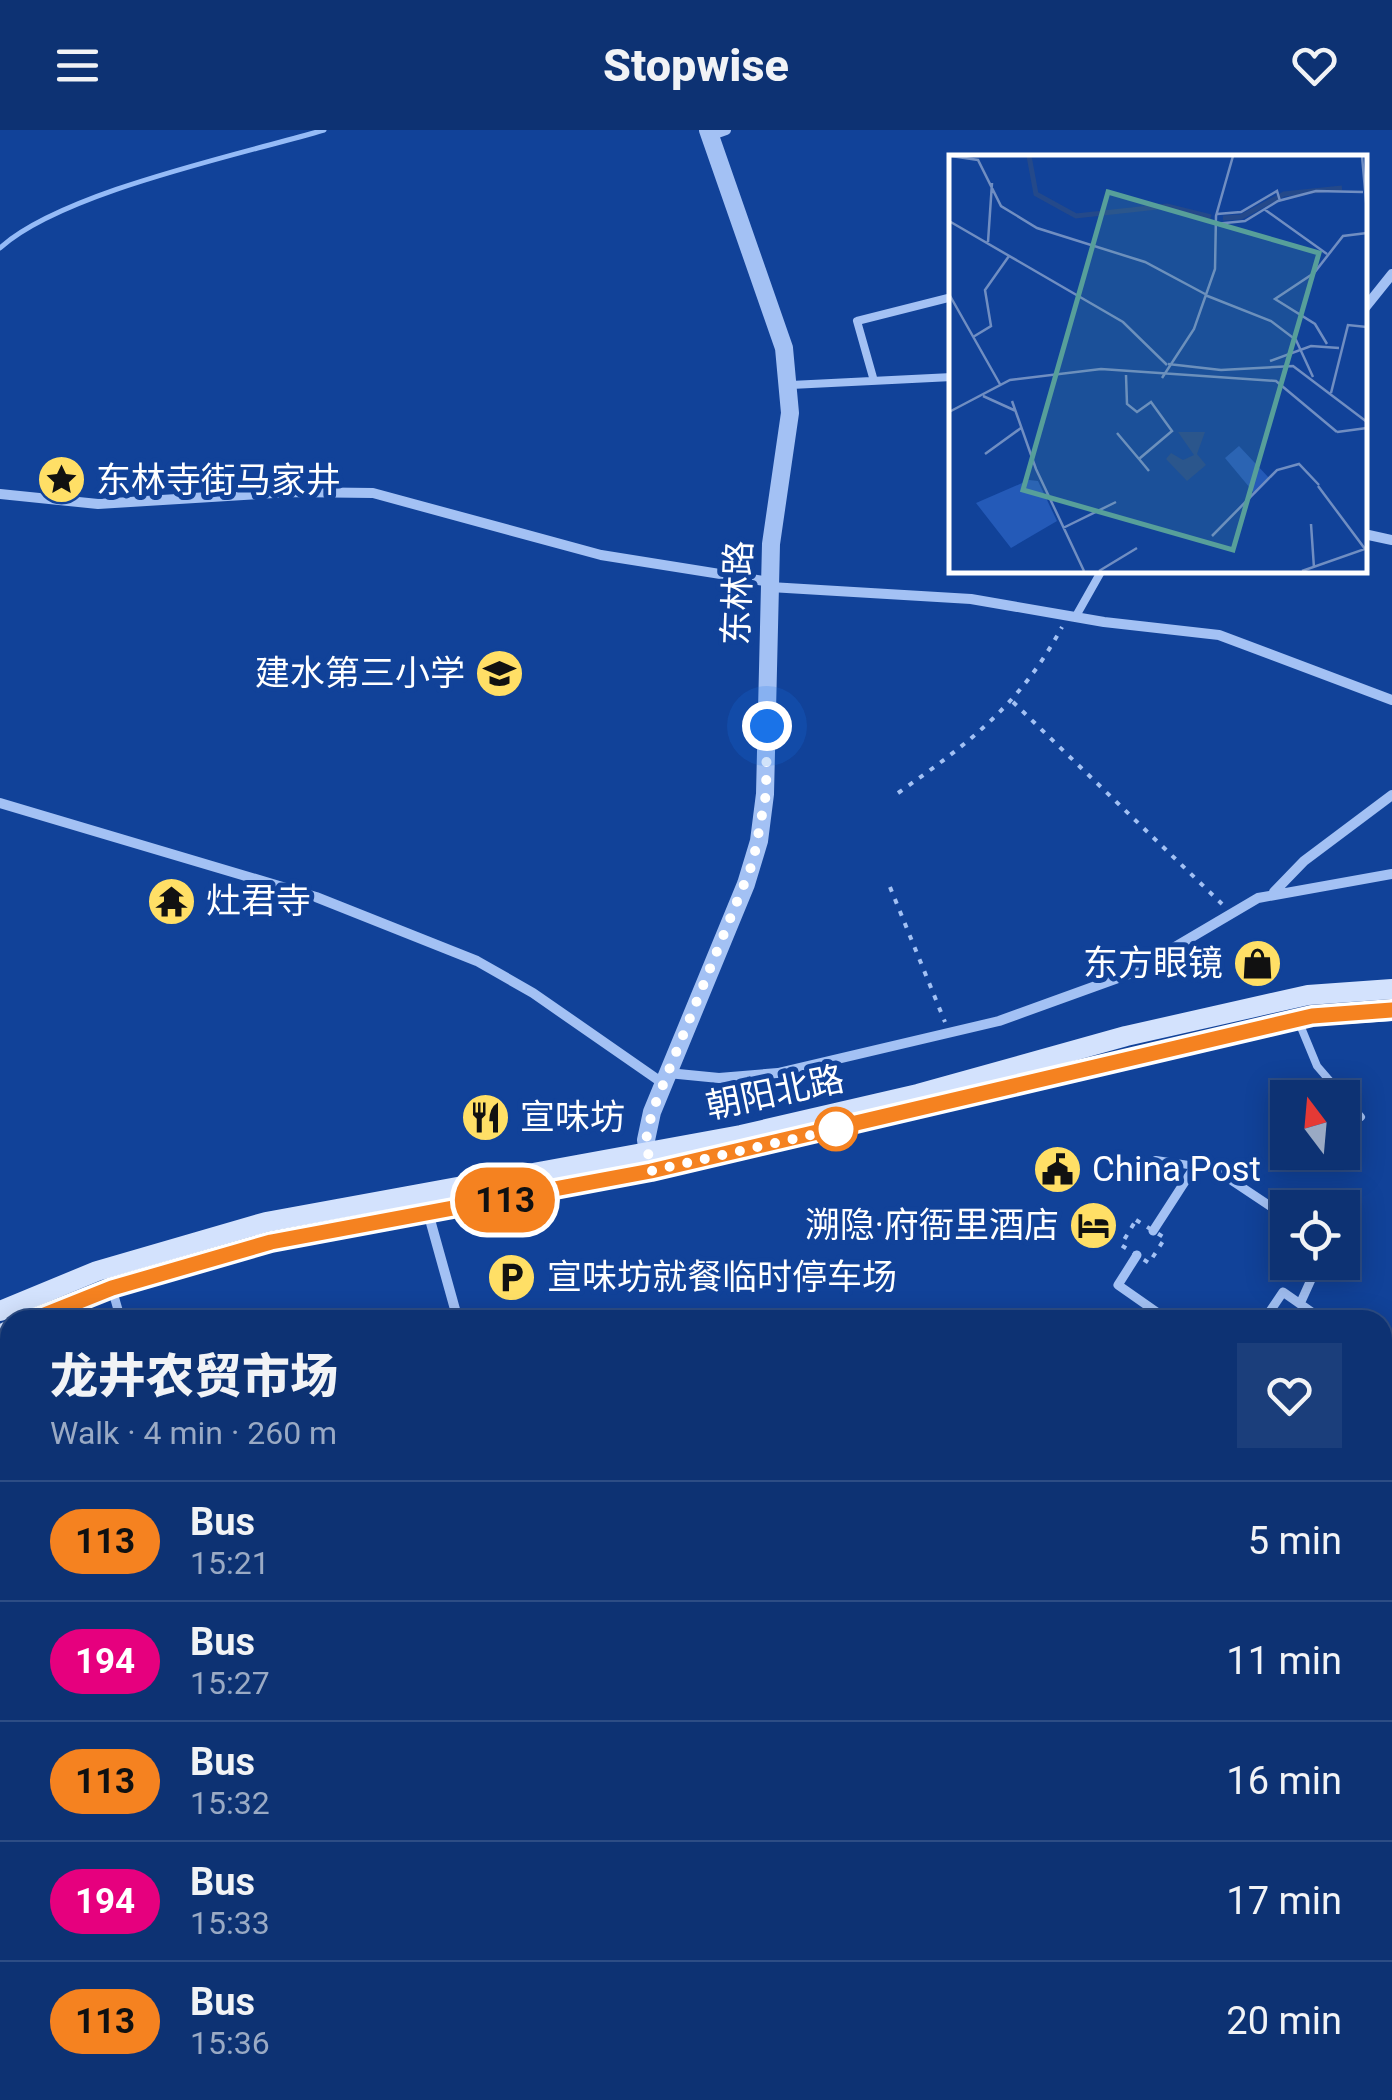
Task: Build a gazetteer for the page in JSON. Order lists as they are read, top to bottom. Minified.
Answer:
{"streets":{"main road":["朝阳北路"],"street":["东林路"]},"crossings":[["东林路","朝阳北路"]],"places":{"place":["东林寺街马家井"],"school or university":["建水第三小学"],"temple":["灶君寺"],"shop":["东方眼镜"],"restaurant":["宣味坊"],"public building":["China Post"],"hotel":["溯隐·府衙里酒店"],"parking":["宣味坊就餐临时停车场"]},"lines":["bus line 113"],"north":"top","page":{"header":"Stopwise","on_map":"113","heading":["龙井农贸市场","Walk · 4 min · 260 m"],"list":[{"mark":"113","name":"Bus","note":"15:21","value":"5 min"},{"mark":"194","name":"Bus","note":"15:27","value":"11 min"},{"mark":"113","name":"Bus","note":"15:32","value":"16 min"},{"mark":"194","name":"Bus","note":"15:33","value":"17 min"},{"mark":"113","name":"Bus","note":"15:36","value":"20 min"}]}}
